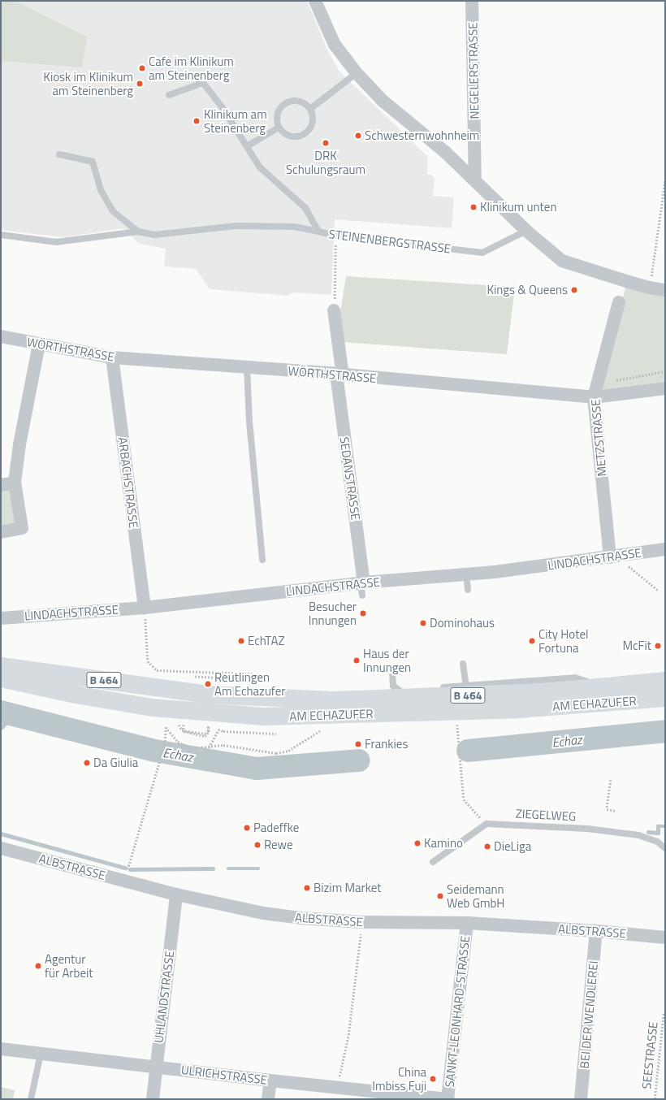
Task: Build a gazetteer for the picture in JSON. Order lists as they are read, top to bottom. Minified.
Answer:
{"streets":{"main road":["B 464","AM ECHAZUFER"],"street":["NEGELERSTRASSE","WÖRTHSTRASSE","METZSTRASSE","SEDANSTRASSE","ARBACHSTRASSE","LINDACHSTRASSE","ALBSTRASSE","UHLANDSTRASSE","SANKT-LEONHARD-STRASSE","BEI DER WENDLEREI","ULRICHSTRASSE"],"lane":["STEINENBERGSTRASSE","ZIEGELWEG"],"path":["SEESTRASSE"]},"crossings":[["WÖRTHSTRASSE","METZSTRASSE"],["WÖRTHSTRASSE","SEDANSTRASSE"],["WÖRTHSTRASSE","ARBACHSTRASSE"],["METZSTRASSE","LINDACHSTRASSE"],["SEDANSTRASSE","LINDACHSTRASSE"],["ARBACHSTRASSE","LINDACHSTRASSE"],["ALBSTRASSE","UHLANDSTRASSE"],["ALBSTRASSE","SANKT-LEONHARD-STRASSE"],["ALBSTRASSE","BEI DER WENDLEREI"],["UHLANDSTRASSE","ULRICHSTRASSE"],["SANKT-LEONHARD-STRASSE","ULRICHSTRASSE"]],"water":["Echaz"],"places":["Cafe im Klinikum am Steinenberg","Kiosk im Klinikum am Steinenberg","Klinikum am Steinenberg","Schwesternwohnheim","DRK Schulungsraum","Klinikum unten","Kings & Queens","Besucher Innungen","Dominohaus","EchTAZ","City Hotel Fortuna","McFit","Haus der Innungen","Reutlingen Am Echazufer","Frankies","Da Giulia","Padeffke","Kamino","Rewe","DieLiga","Bizim Market","Seidemann Web GmbH","Agentur für Arbeit","China Imbiss Fuji"]}
